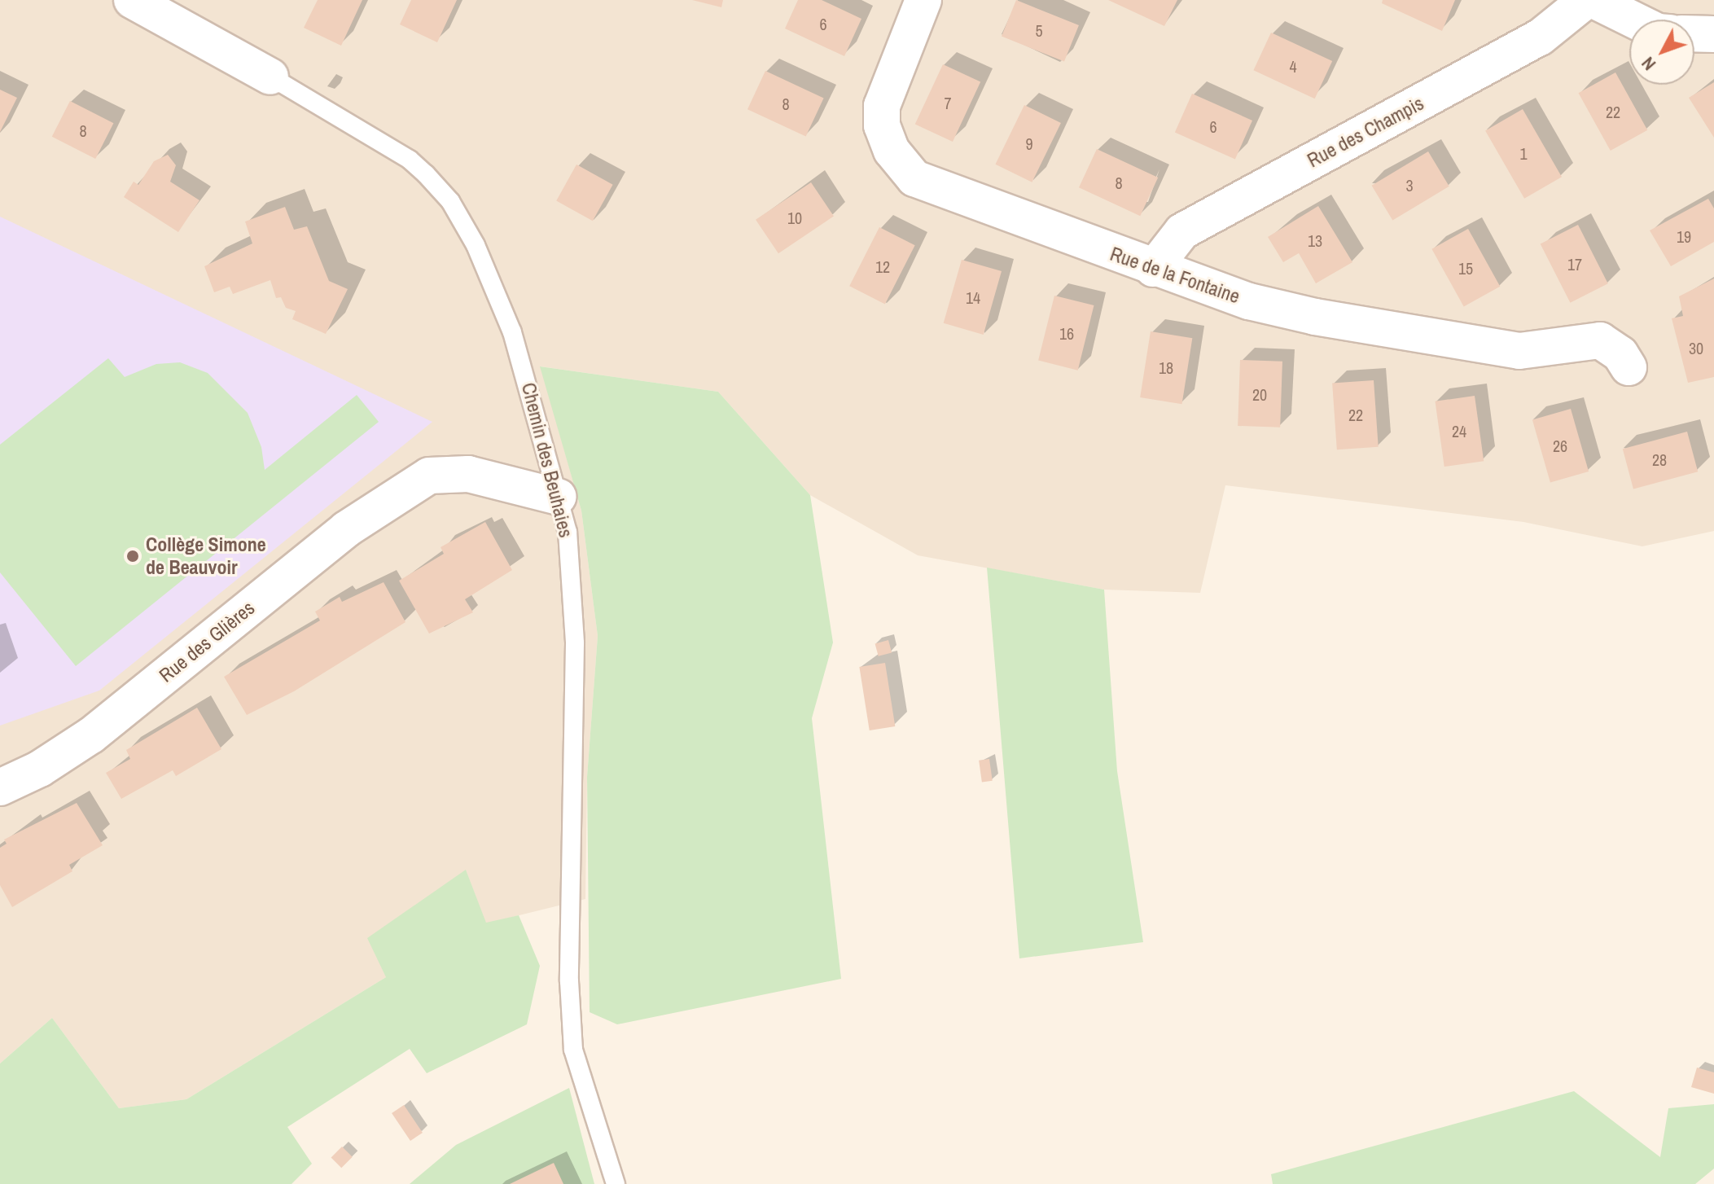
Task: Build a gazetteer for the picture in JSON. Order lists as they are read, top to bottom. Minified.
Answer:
{"streets":{"street":["Rue des Champis","Rue de la Fontaine","Chemin des Beuhaies","Rue des Glières"]},"crossings":[["Rue des Champis","Rue de la Fontaine"],["Chemin des Beuhaies","Rue des Glières"]],"places":["Collège Simone de Beauvoir"],"house_numbers":["6","5","4","7","8","22","6","8","9","1","8","3","10","19","13","17","12","15","14","16","30","18","20","22","24","26","28"],"north":"bottom left"}
